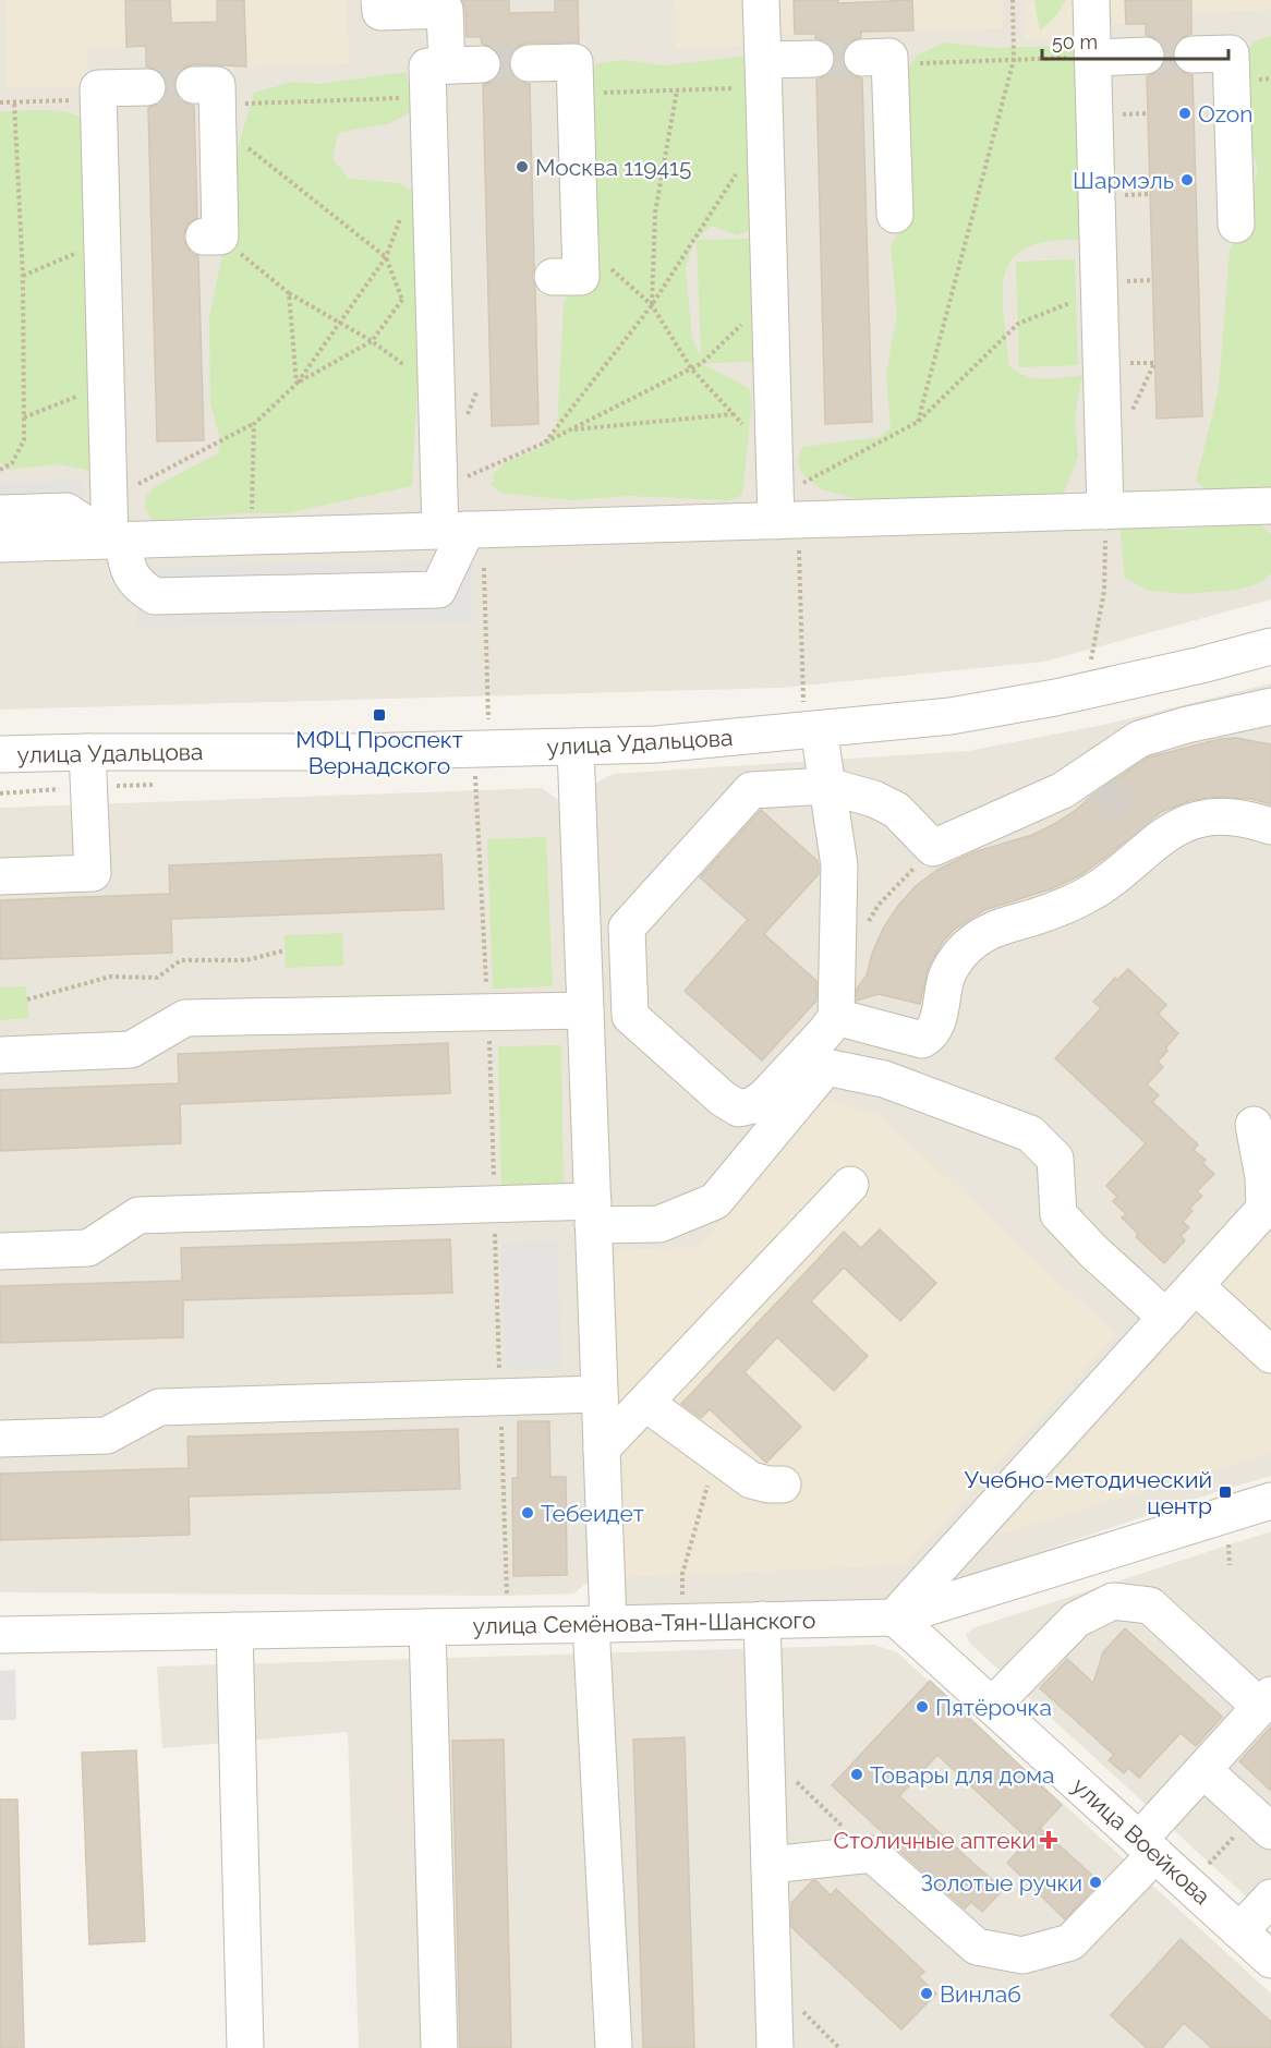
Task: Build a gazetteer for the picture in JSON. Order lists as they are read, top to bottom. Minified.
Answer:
{"streets":{"street":["улица Удальцова","улица Семёнова-Тян-Шанского","улица Воейкова"]},"crossings":[["улица Семёнова-Тян-Шанского","улица Воейкова"]],"places":{"other":["Ozon","Москва 119415","Шармэль","Тебеидет","Пятёрочка","Товары для дома","Золотые ручки","Винлаб"],"transit":["МФЦ Проспект Вернадского","Учебно-методический центр"],"health":["Столичные аптеки"]},"scale_bar":"50 m"}
